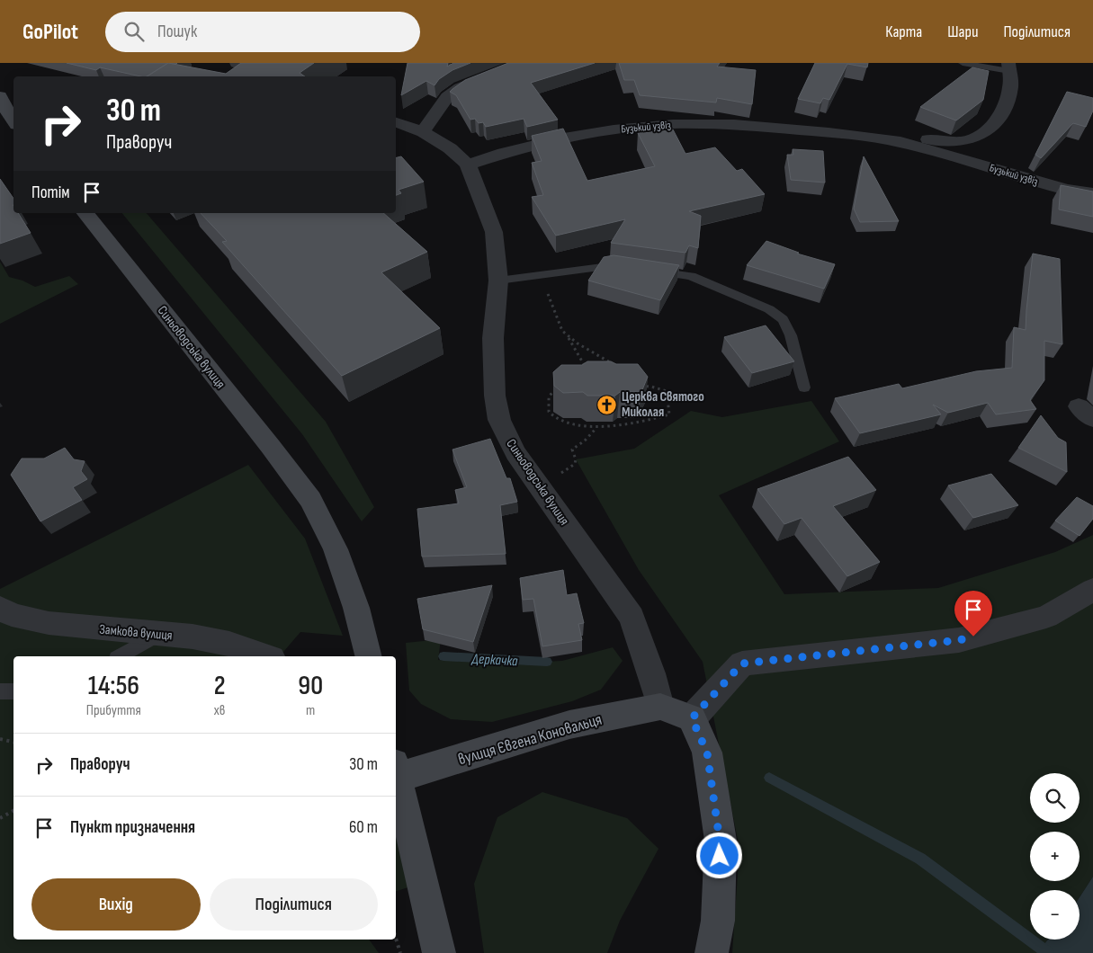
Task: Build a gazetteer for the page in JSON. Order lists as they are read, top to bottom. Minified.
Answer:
{"streets":{"main road":["Синьоводська вулиця","вулиця Євгена Коновальця"],"street":["Бузький узвіз","Замкова вулиця"]},"crossings":[["Бузький узвіз","Синьоводська вулиця"],["Синьоводська вулиця","вулиця Євгена Коновальця"]],"water":["Деркачка"],"places":{"church":["Церква Святого Миколая"]},"page":{"header":"GoPilot","search":"Пошук","nav":["Карта","Шари","Поділитися"],"turn":["30 m","Праворуч"],"then":"Потім","eta":["14:56","Прибуття","2","хв","90","m"],"list":[{"name":"Праворуч","value":"30 m"},{"name":"Пункт призначення","value":"60 m"}],"map_buttons":["+","−"],"buttons":["Вихід","Поділитися"]}}
